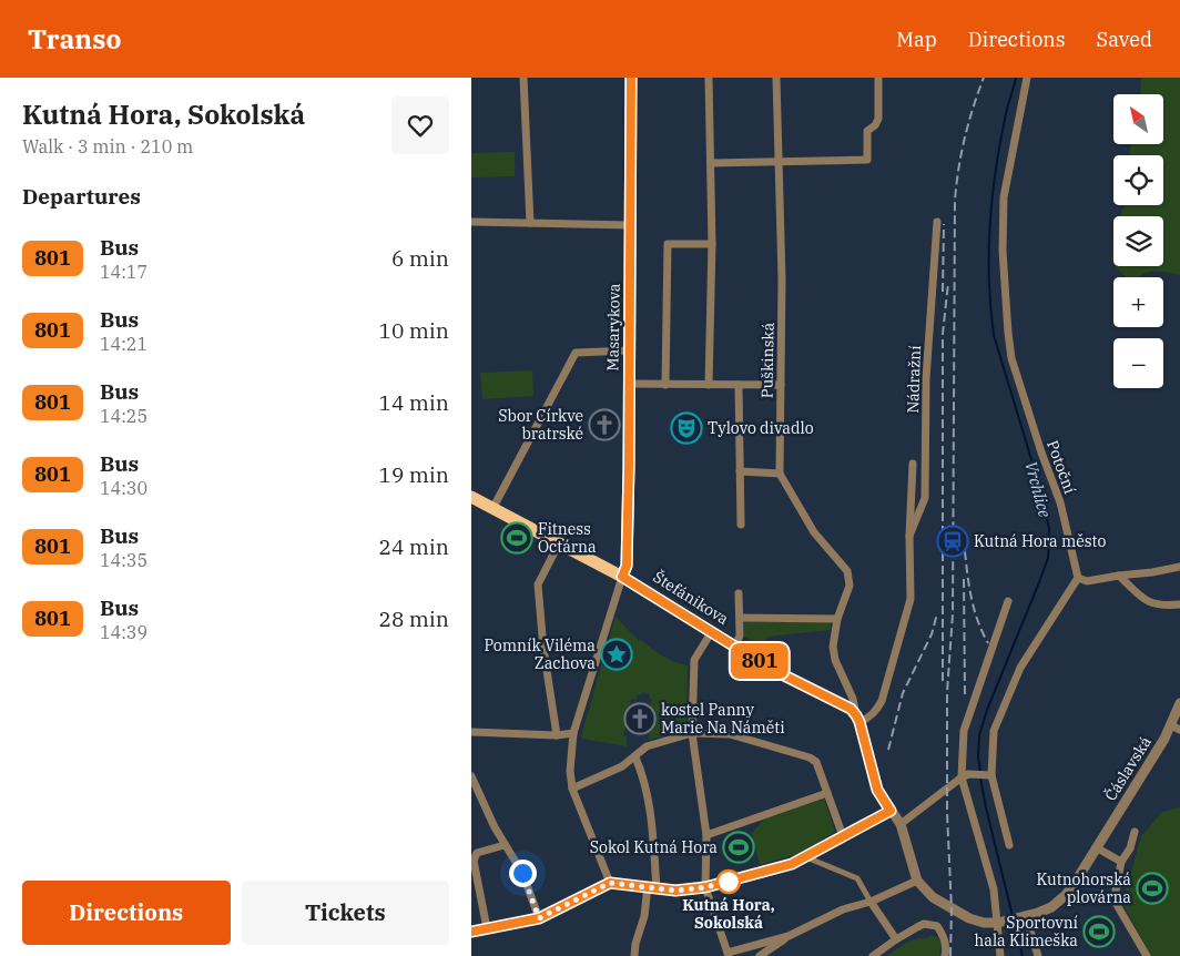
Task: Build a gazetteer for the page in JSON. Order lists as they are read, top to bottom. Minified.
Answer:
{"streets":{"main road":["Masarykova","Štefánikova"],"street":["Puškinská","Nádražní","Potoční","Čáslavská"]},"crossings":[["Masarykova","Štefánikova"],["Nádražní","Štefánikova"]],"water":["Vrchlice"],"places":{"church":["Sbor Církve bratrské","kostel Panny Marie Na Náměti"],"theatre":["Tylovo divadlo"],"sports":["Fitness Octárna","Sokol Kutná Hora","Kutnohorská plovárna","Sportovní hala Klimeška"],"station":["Kutná Hora město"],"place":["Pomník Viléma Zachova"],"other":["Kutná Hora, Sokolská"]},"lines":["bus line 801"],"north":"top left","page":{"header":"Transo","nav":["Map","Directions","Saved"],"heading":[["Kutná Hora, Sokolská","Walk · 3 min · 210 m"],"Departures"],"on_map":"801","map_buttons":["+","−"],"list":[{"mark":"801","name":"Bus","note":"14:17","value":"6 min"},{"mark":"801","name":"Bus","note":"14:21","value":"10 min"},{"mark":"801","name":"Bus","note":"14:25","value":"14 min"},{"mark":"801","name":"Bus","note":"14:30","value":"19 min"},{"mark":"801","name":"Bus","note":"14:35","value":"24 min"},{"mark":"801","name":"Bus","note":"14:39","value":"28 min"}],"buttons":["Directions","Tickets"]}}
